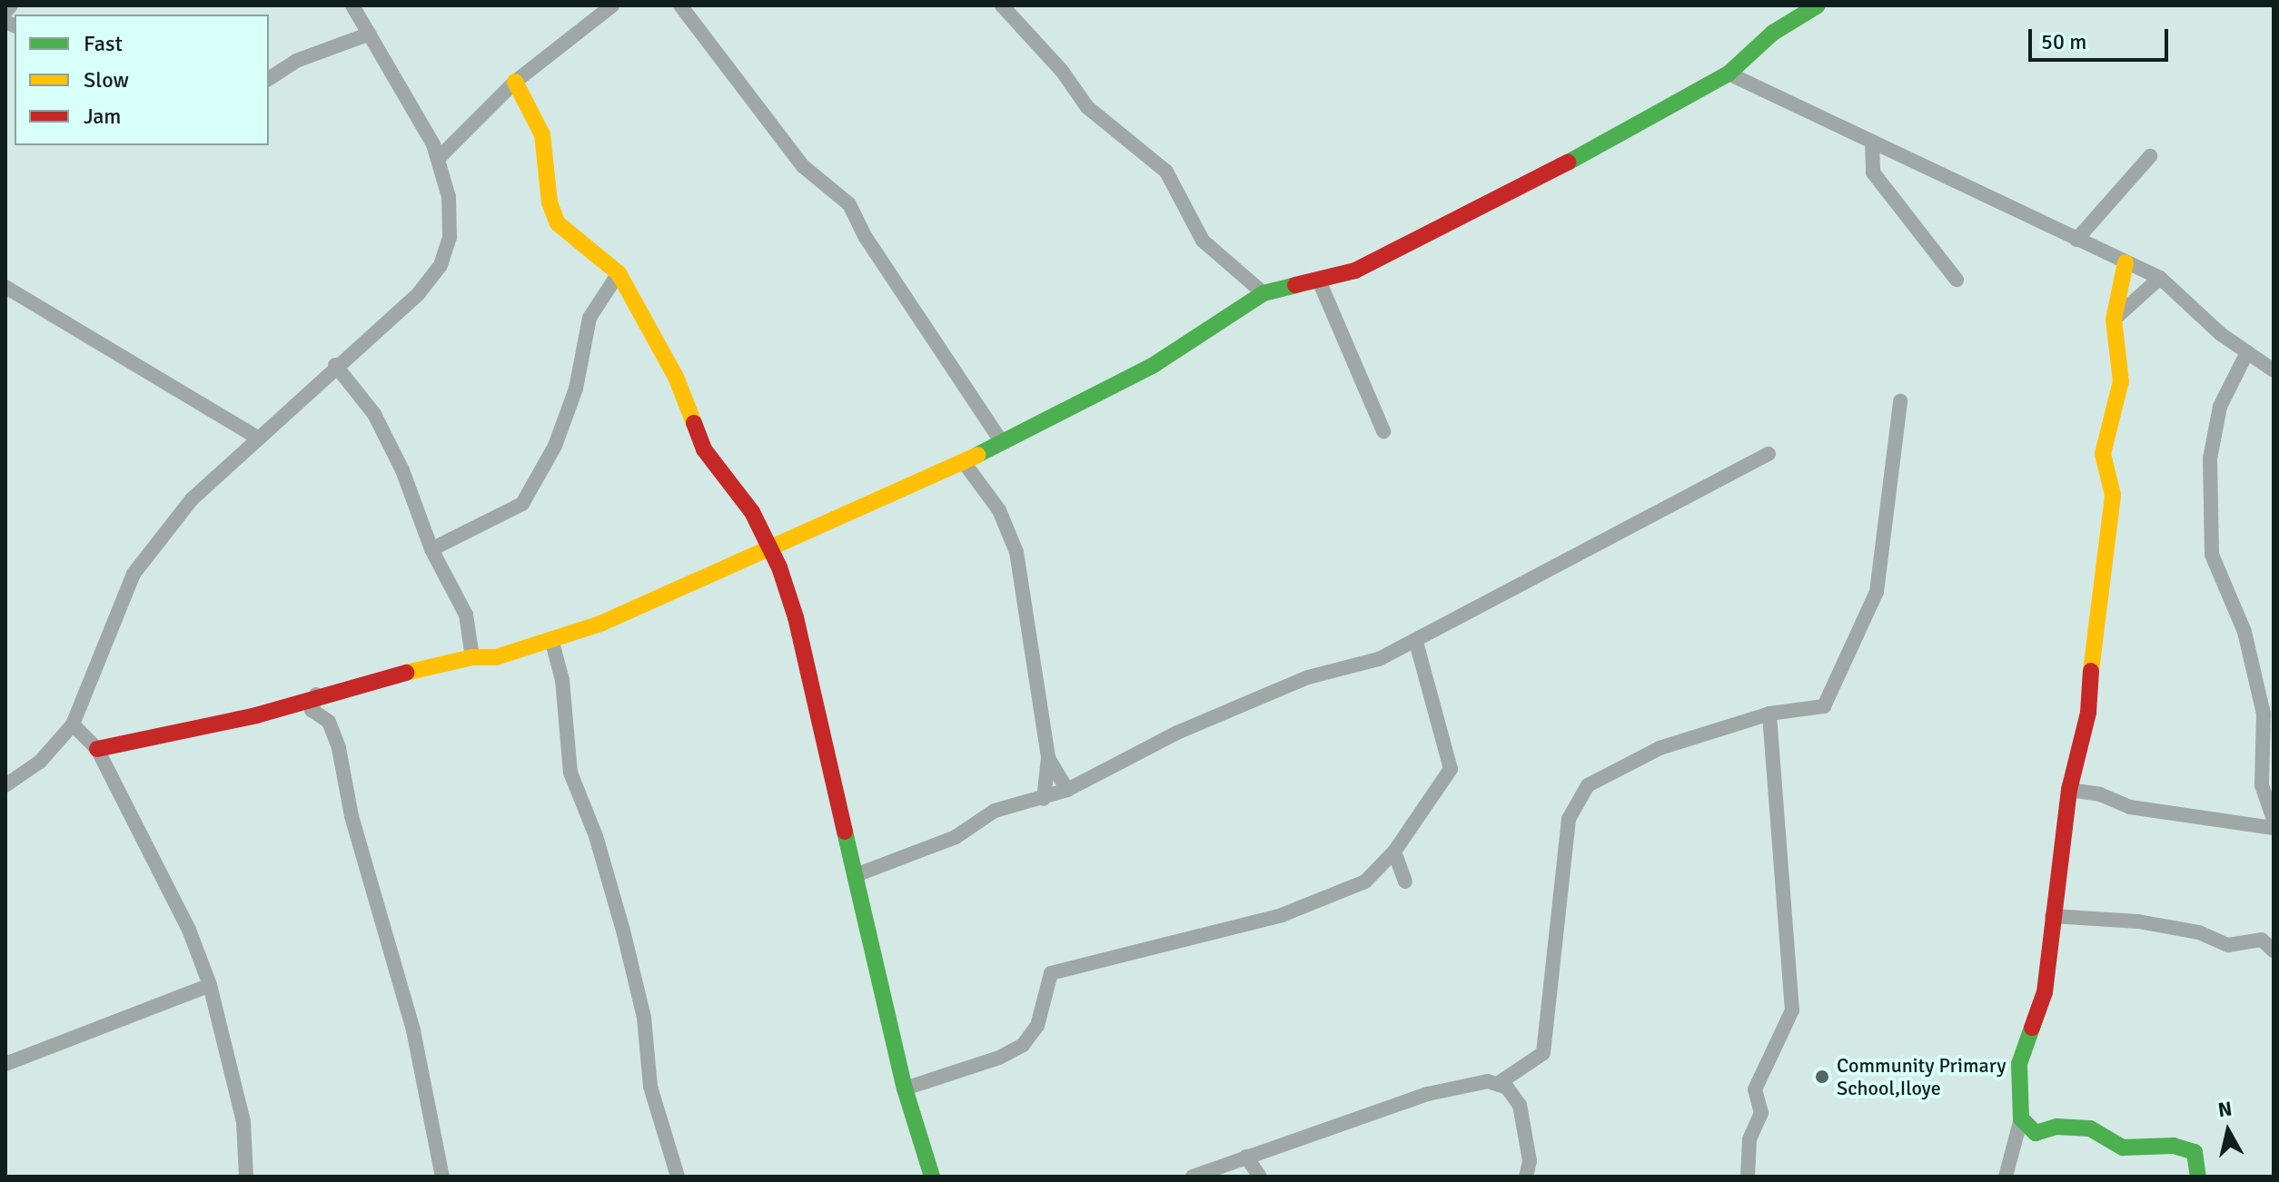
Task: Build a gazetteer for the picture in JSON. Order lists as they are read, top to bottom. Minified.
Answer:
{"places":["Community Primary School,Iloye"],"legend":["Fast","Slow","Jam"],"scale_bar":"50 m","north":"top"}
